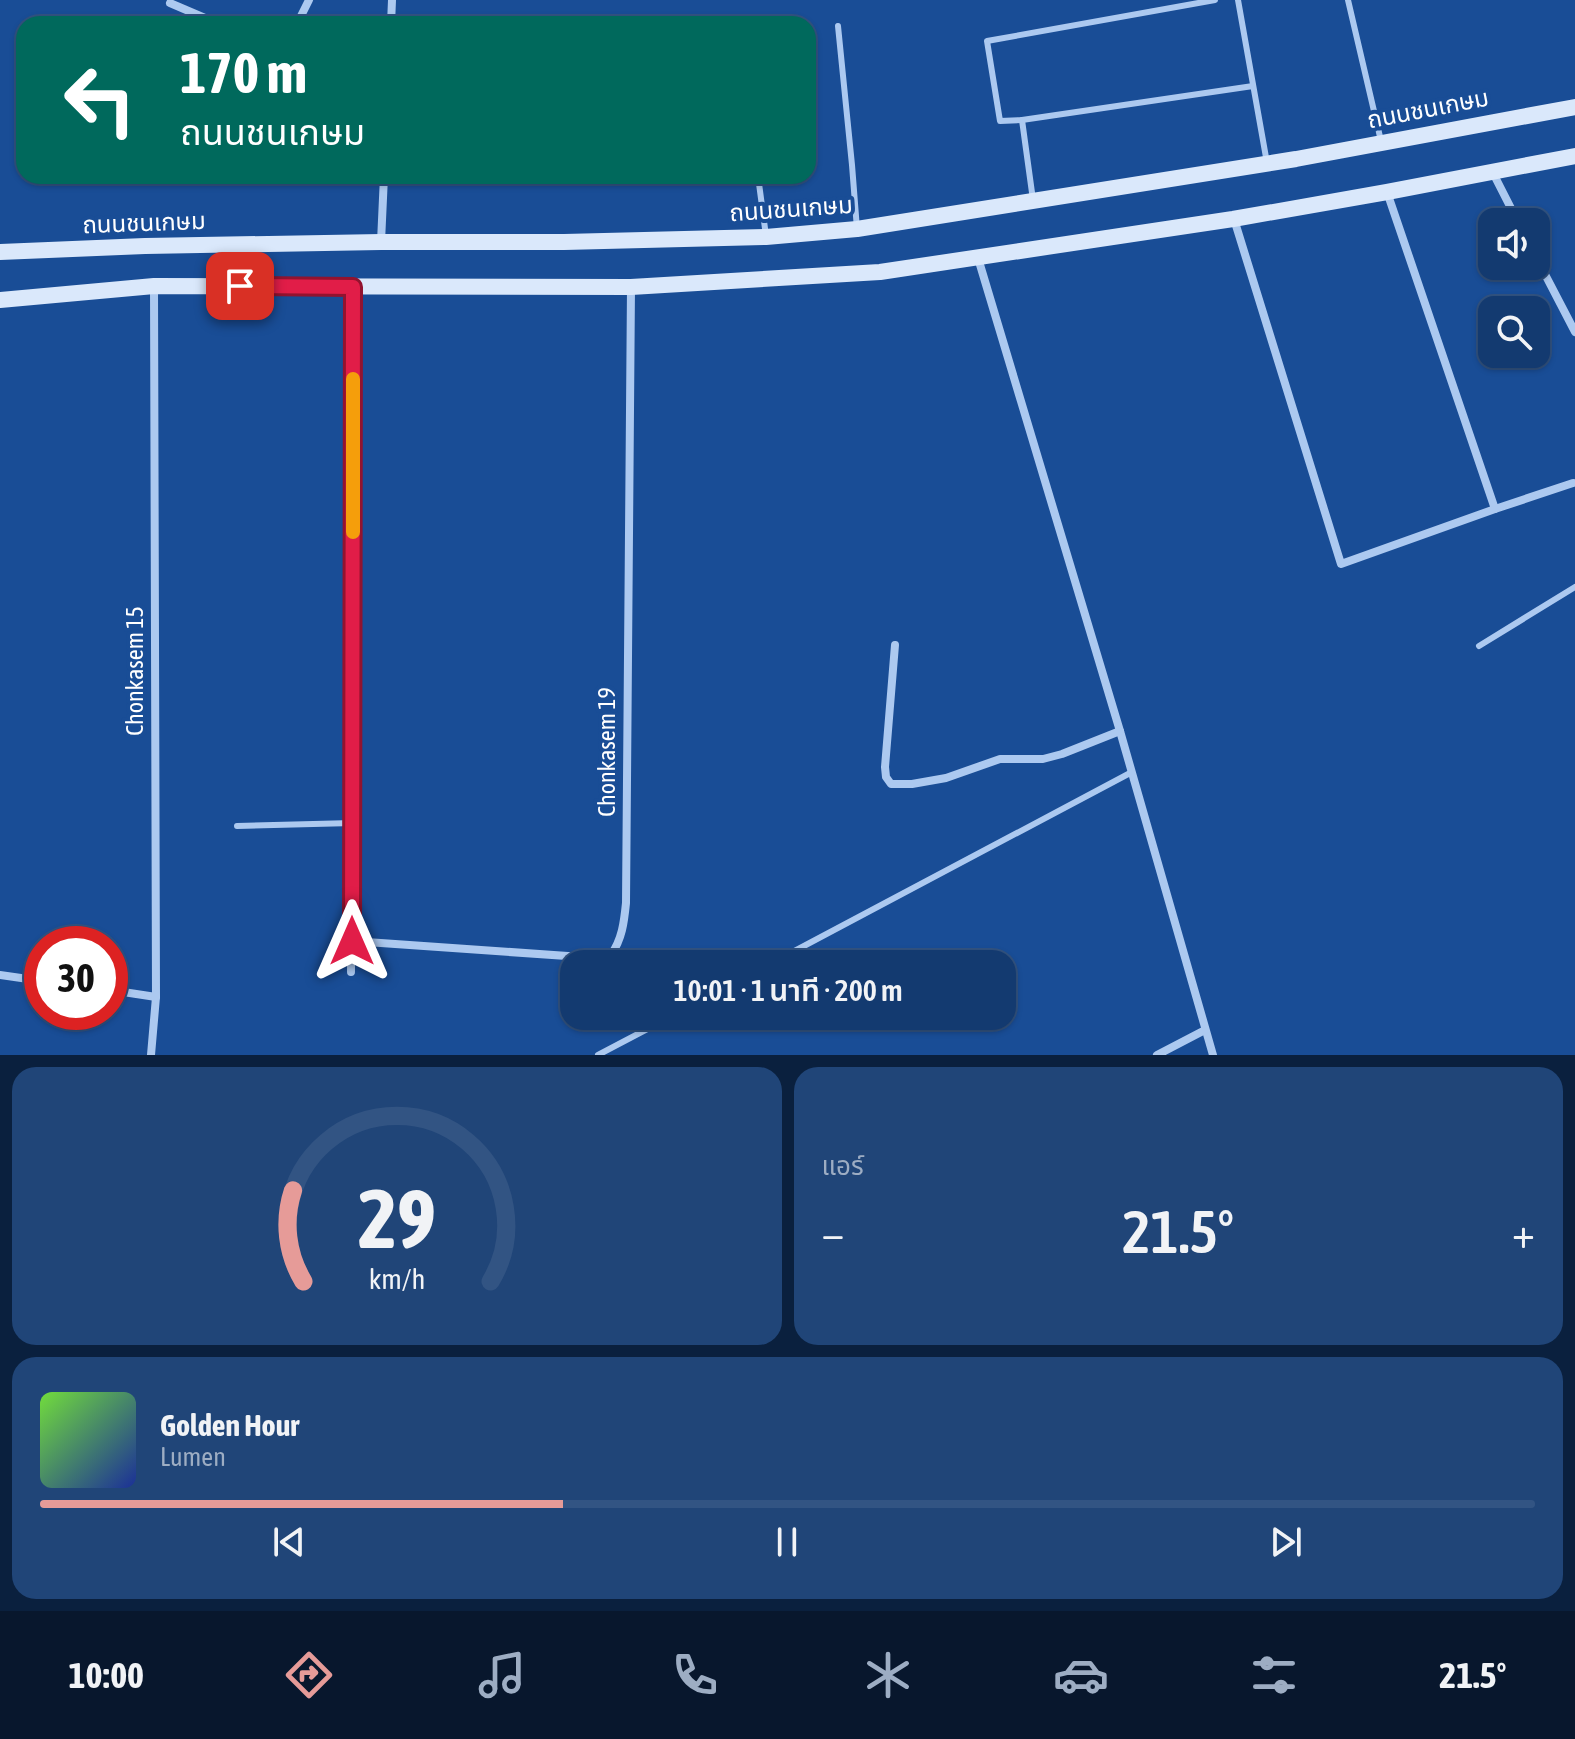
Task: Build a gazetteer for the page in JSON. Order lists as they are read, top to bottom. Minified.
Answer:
{"streets":{"main road":["ถนนชนเกษม"],"street":["Chonkasem 15","Chonkasem 19"]},"page":{"turn":["170 m","ถนนชนเกษม"],"limit":"30","trip":"10:01 · 1 นาที · 200 m","tile":"แอร์","heat":["−","21.5°","+"],"song":["Golden Hour","Lumen"],"tabs":["10:00","21.5°"],"gauge":["29","km/h"]}}
